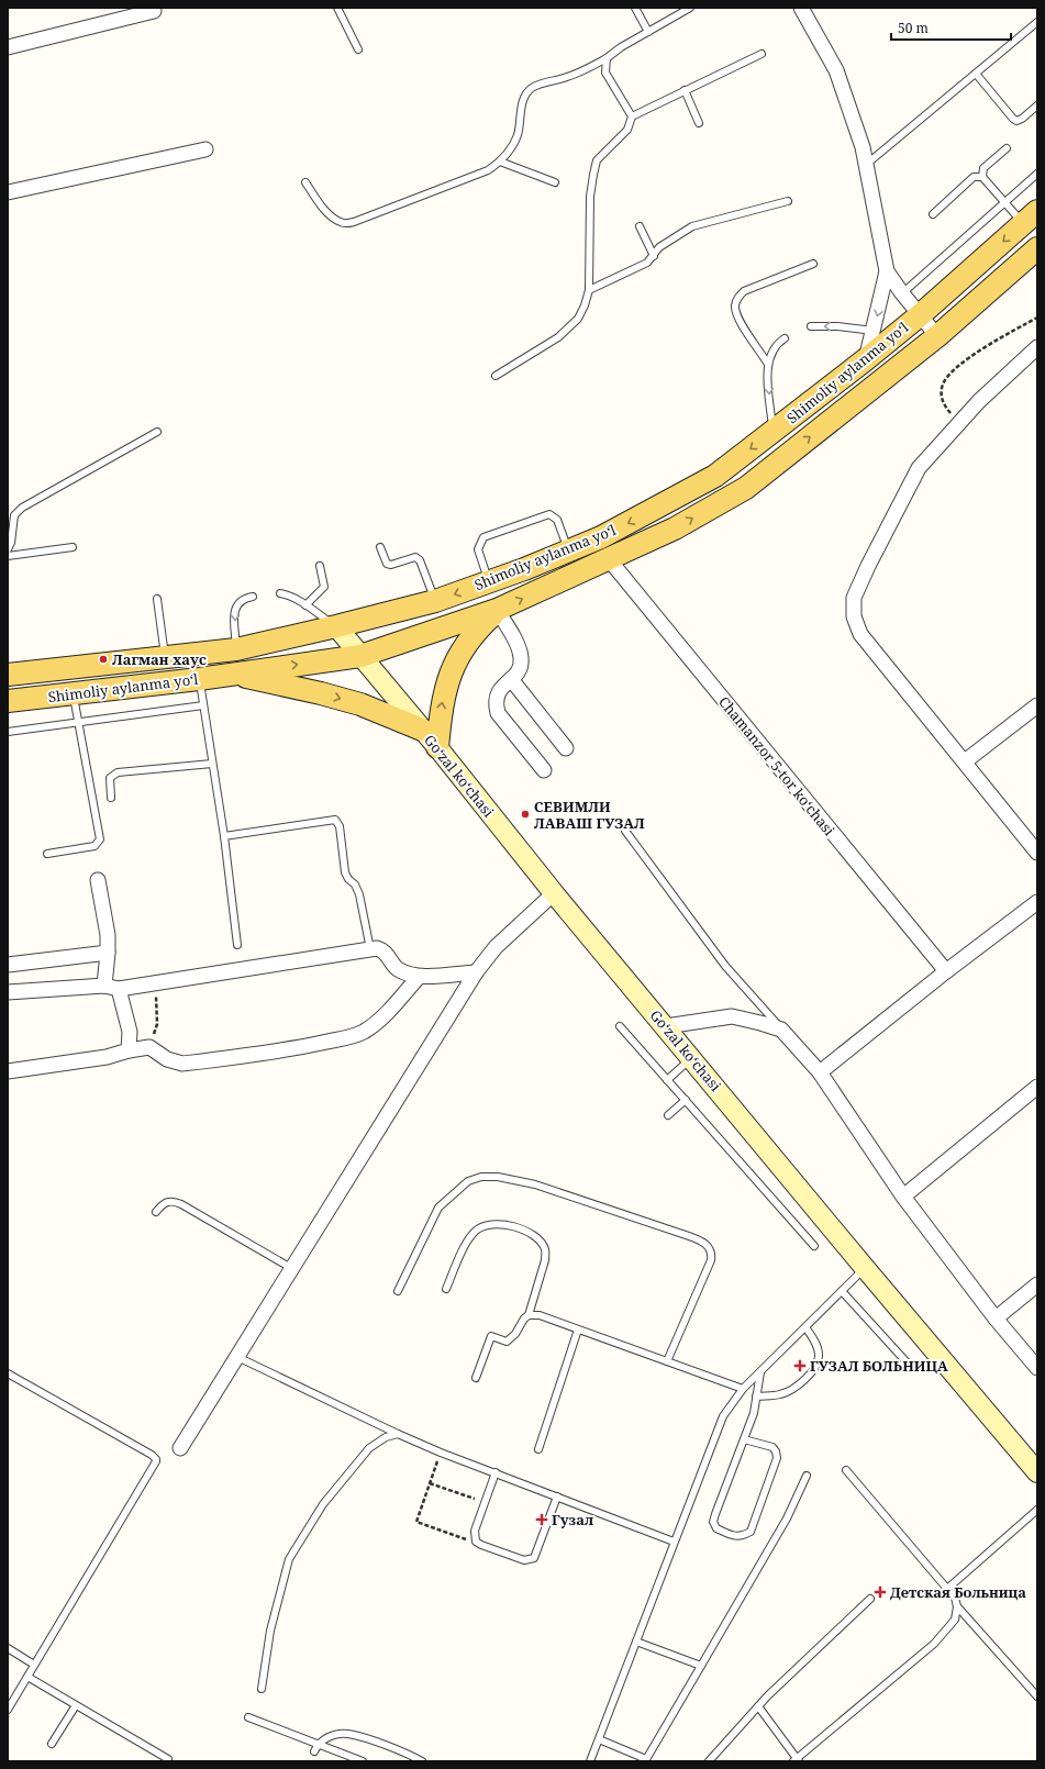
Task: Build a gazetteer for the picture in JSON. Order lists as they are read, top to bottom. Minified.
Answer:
{"streets":{"main road":["Shimoliy aylanma yoʻl","Goʻzal koʻchasi"],"street":["Chamanzor 5-tor koʻchasi"]},"crossings":[["Shimoliy aylanma yoʻl","Chamanzor 5-tor koʻchasi"],["Shimoliy aylanma yoʻl","Goʻzal koʻchasi"]],"places":{"other":["Лагман хаус","СЕВИМЛИ ЛАВАШ ГУЗАЛ"],"health":["ГУЗАЛ БОЛЬНИЦА","Гузал","Детская Больница"]},"scale_bar":"50 m"}
